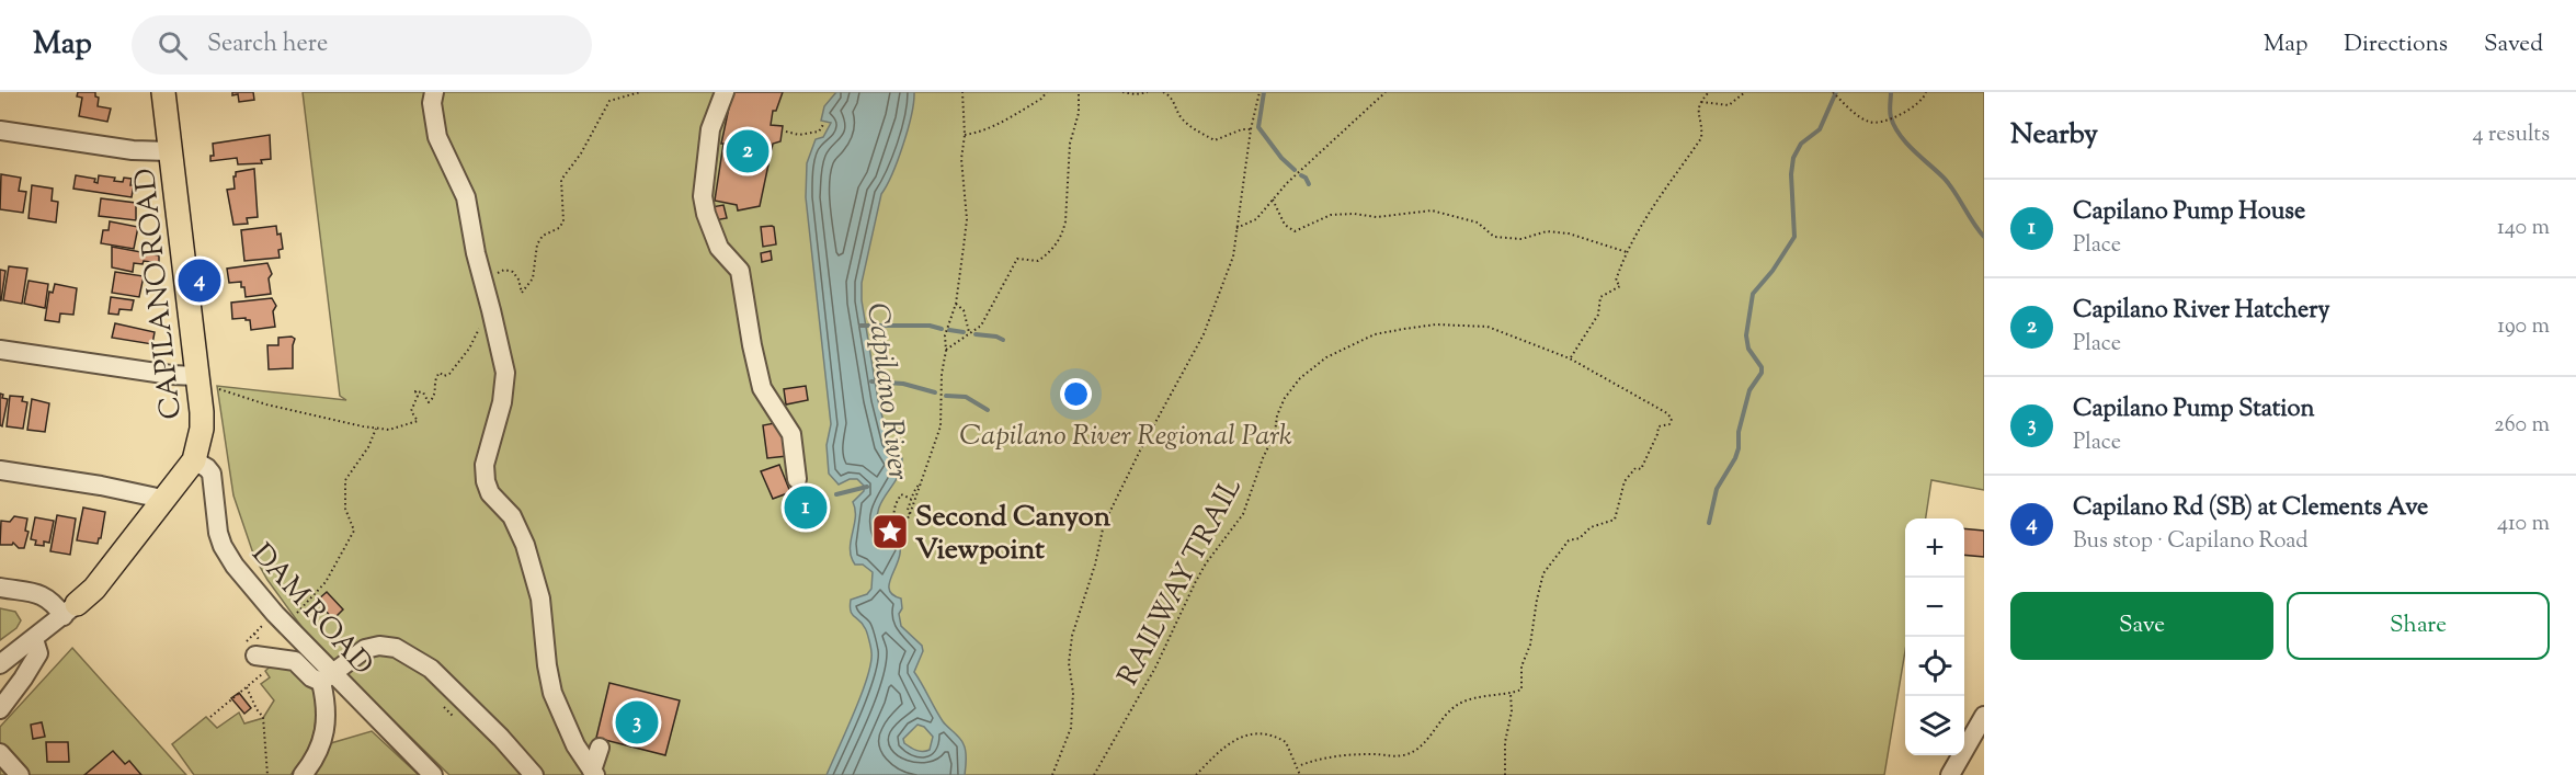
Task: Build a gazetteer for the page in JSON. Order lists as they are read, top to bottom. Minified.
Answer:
{"streets":{"main road":["CAPILANO ROAD"],"street":["DAM ROAD"],"path":["RAILWAY TRAIL"]},"crossings":[["CAPILANO ROAD","DAM ROAD"]],"water":["Capilano River"],"parks":["Capilano River Regional Park"],"places":{"place":["Second Canyon Viewpoint"]},"page":{"header":"Map","search":"Search here","nav":["Map","Directions","Saved"],"heading":["Nearby","4 results"],"pins":["2","4","1","3"],"list":[{"mark":"1","name":"Capilano Pump House","note":"Place","value":"140 m"},{"mark":"2","name":"Capilano River Hatchery","note":"Place","value":"190 m"},{"mark":"3","name":"Capilano Pump Station","note":"Place","value":"260 m"},{"mark":"4","name":"Capilano Rd (SB) at Clements Ave","note":"Bus stop · Capilano Road","value":"410 m"}],"map_buttons":["+","−"],"buttons":["Save","Share"]}}
